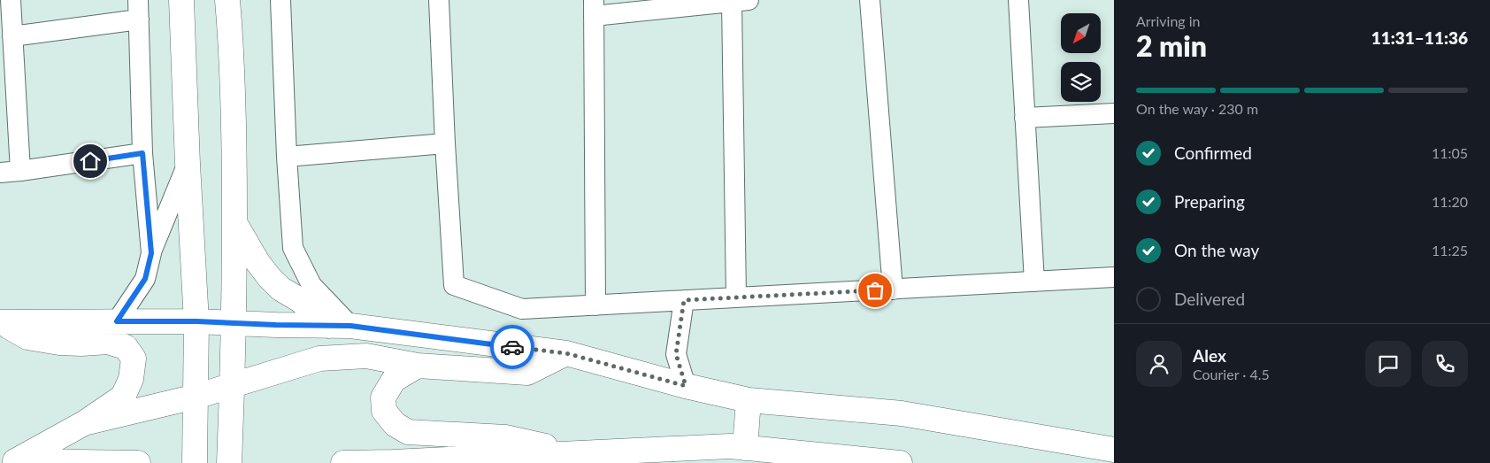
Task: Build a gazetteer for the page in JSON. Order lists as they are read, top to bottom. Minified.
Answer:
{"north":"bottom left","page":{"heading":["2 min","Arriving in","11:31–11:36"],"panel":["Alex","Courier · 4.5"],"bar":"On the way · 230 m","list":[["Confirmed","11:05"],["Preparing","11:20"],["On the way","11:25"],"Delivered"]}}
